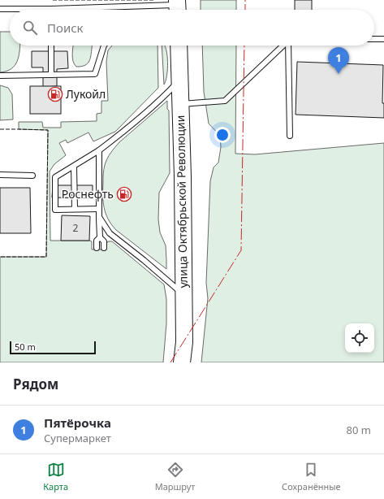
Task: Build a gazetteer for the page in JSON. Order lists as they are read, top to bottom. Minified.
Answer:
{"streets":{"main road":["улица Октябрьской Революции"]},"places":{"fuel station":["Лукойл","Роснефть"]},"house_numbers":["2"],"scale_bar":"50 m","page":{"search":"Поиск","pins":"1","scale":"50 m","heading":"Рядом","list":[{"mark":"1","name":"Пятёрочка","note":"Супермаркет","value":"80 m"}],"nav":["Карта","Маршрут","Сохранённые"]}}
